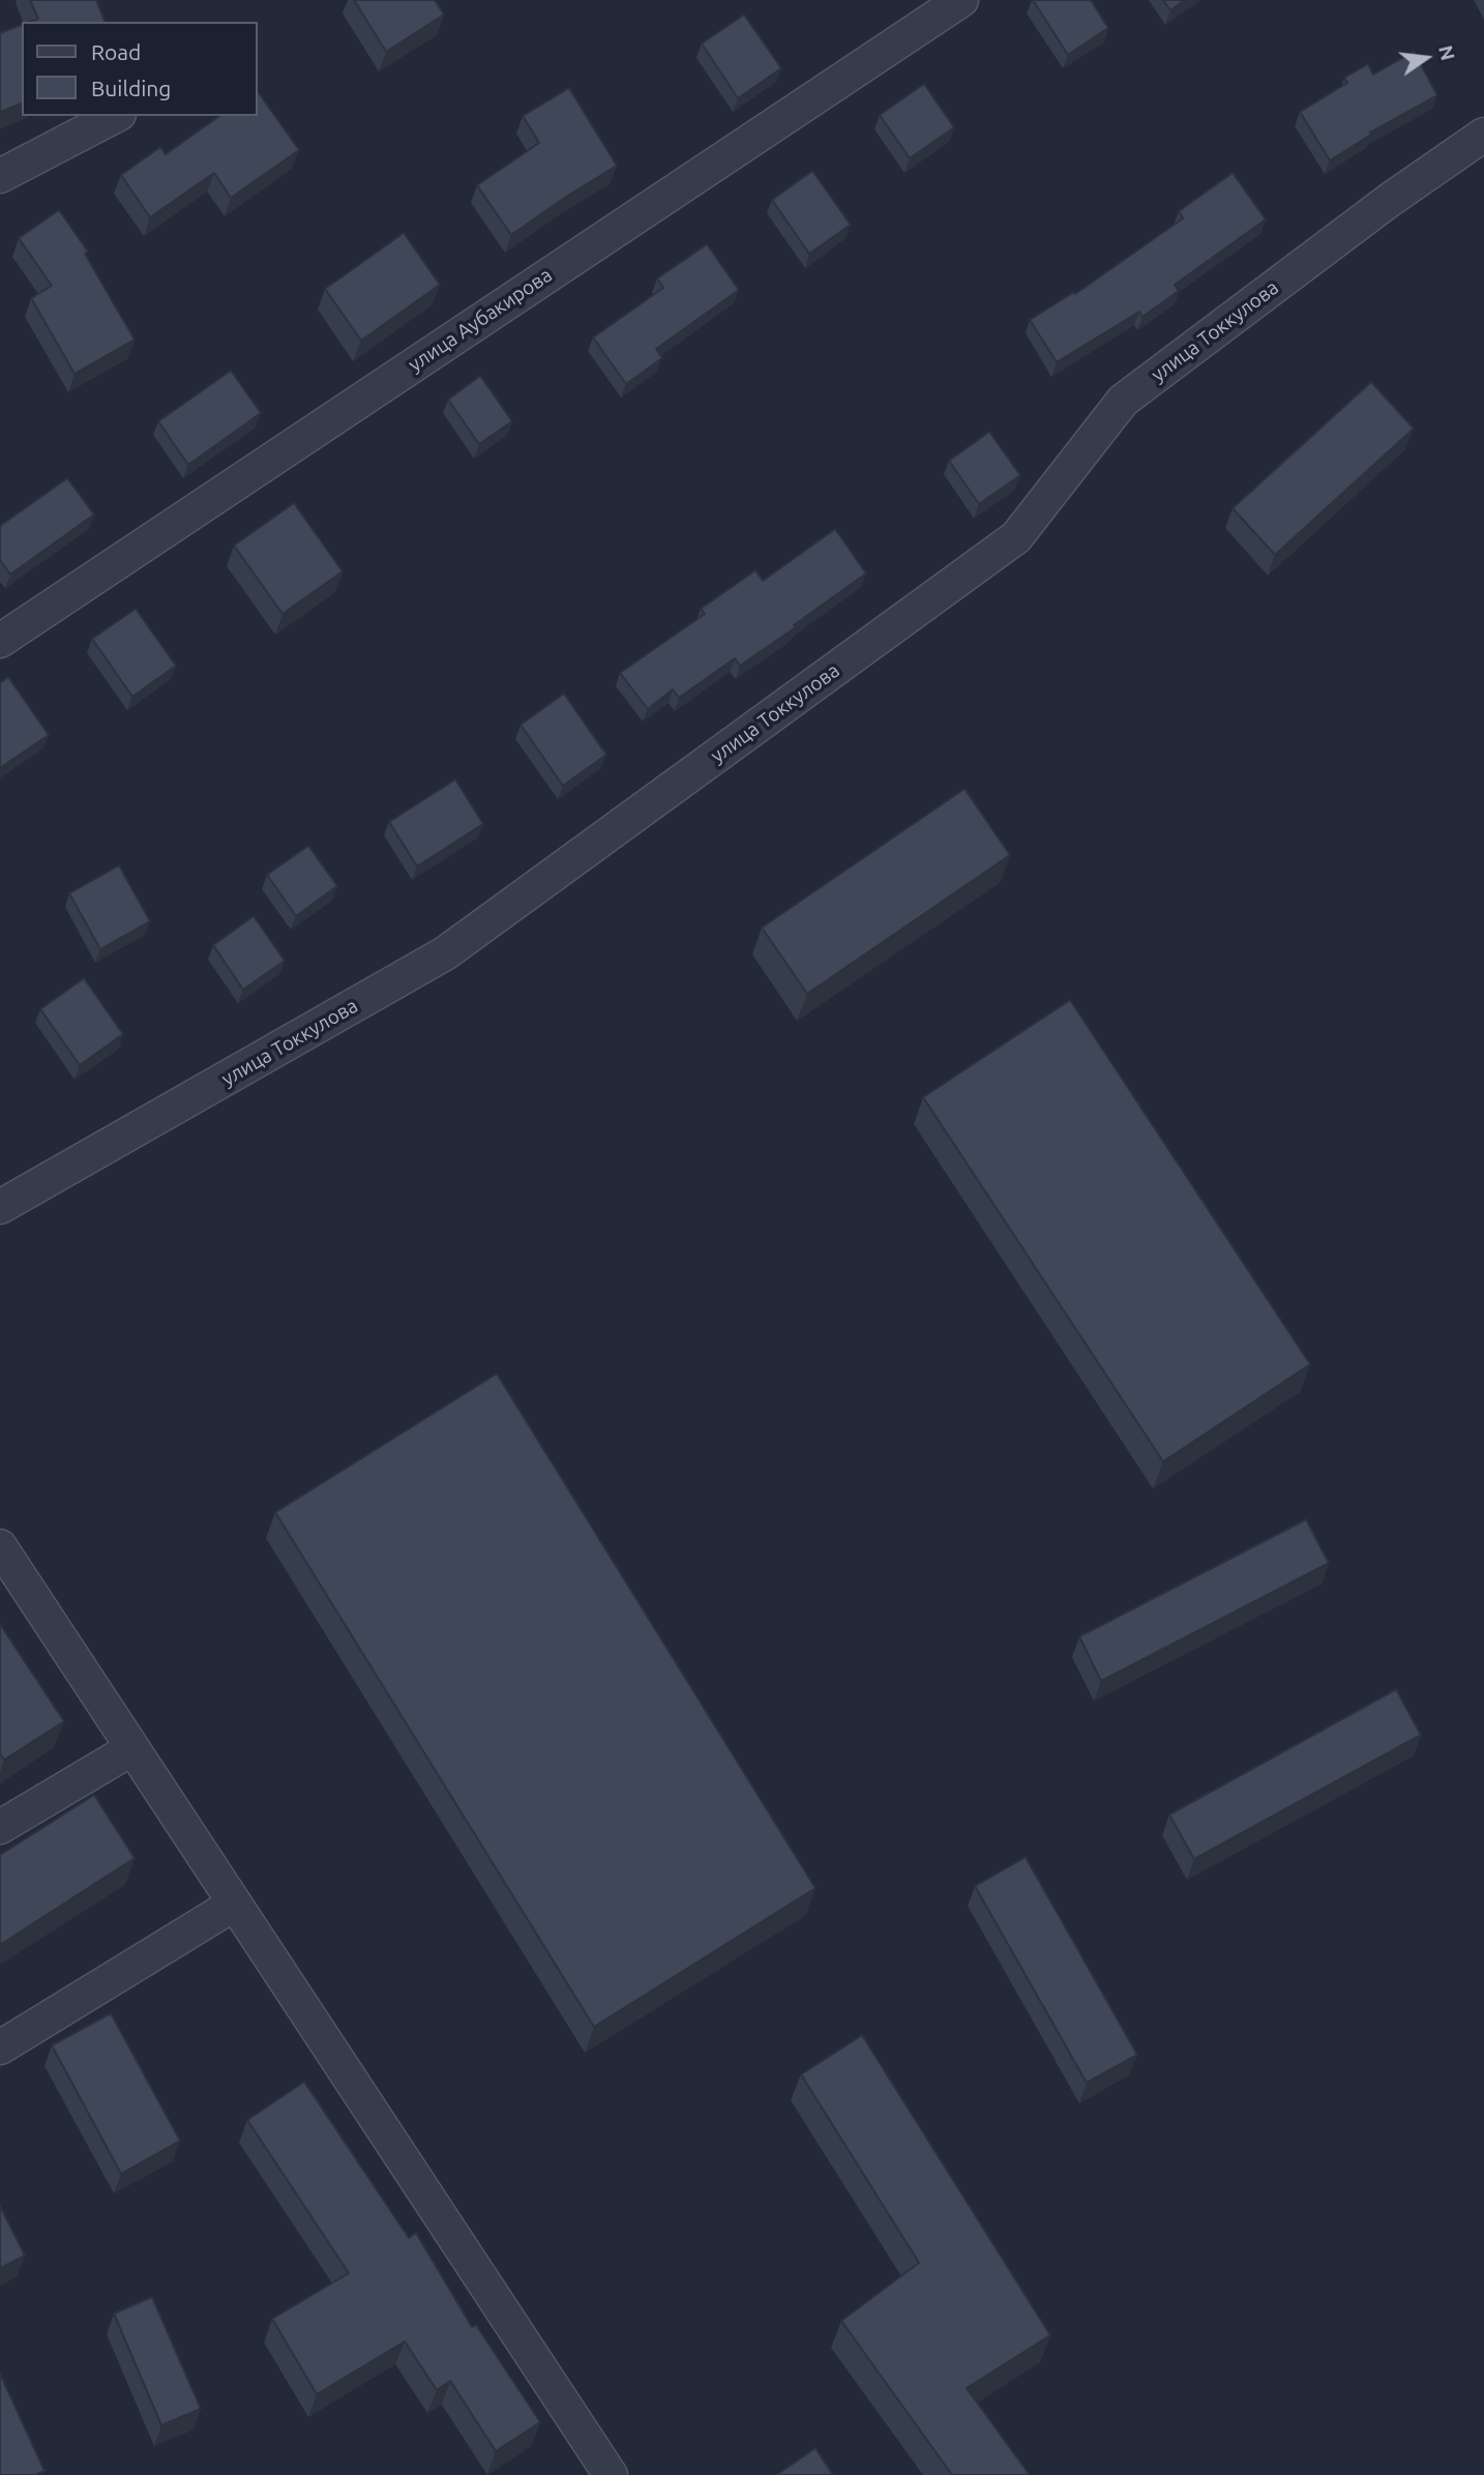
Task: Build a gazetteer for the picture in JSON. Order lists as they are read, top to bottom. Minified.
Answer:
{"streets":{"street":["улица Аубакирова","улица Токкулова"]},"legend":["Road","Building"],"north":"right"}
